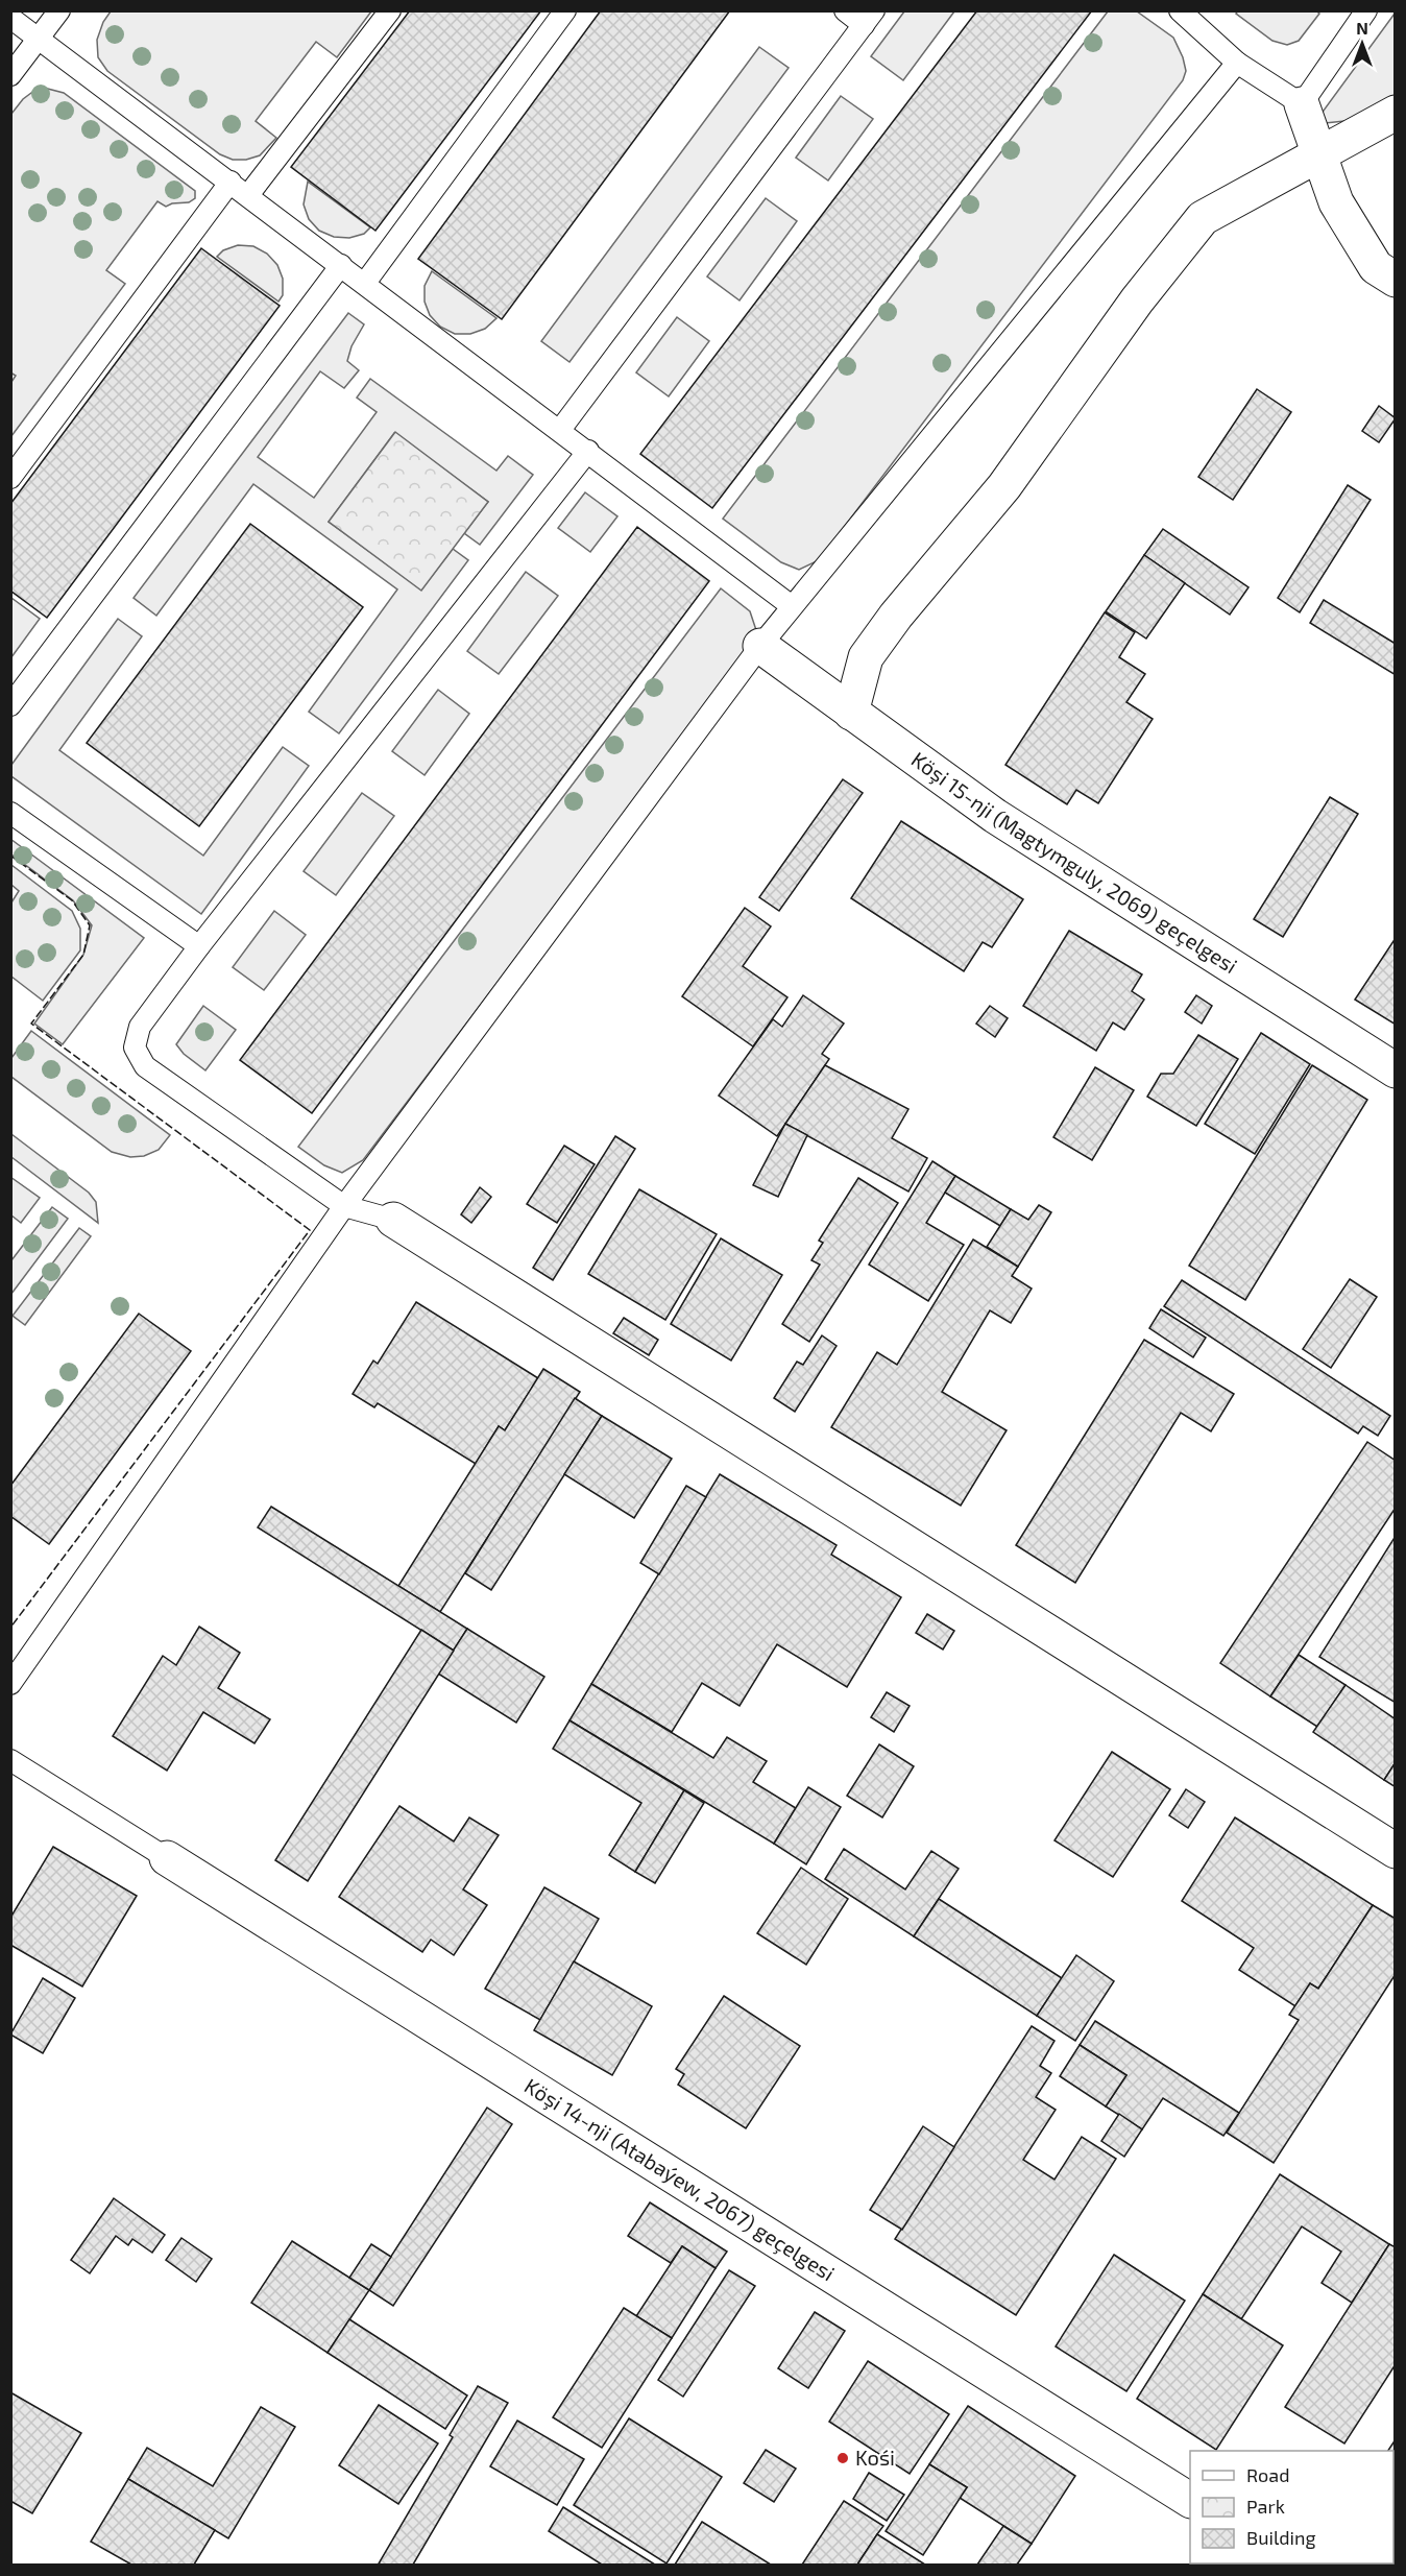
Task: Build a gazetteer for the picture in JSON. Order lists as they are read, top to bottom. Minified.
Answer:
{"streets":{"street":["Köşi 15-nji (Magtymguly, 2069) geçelgesi","Köşi 14-nji (Atabaýew, 2067) geçelgesi"]},"places":["Kośi"],"legend":["Road","Park","Building"],"north":"top"}
